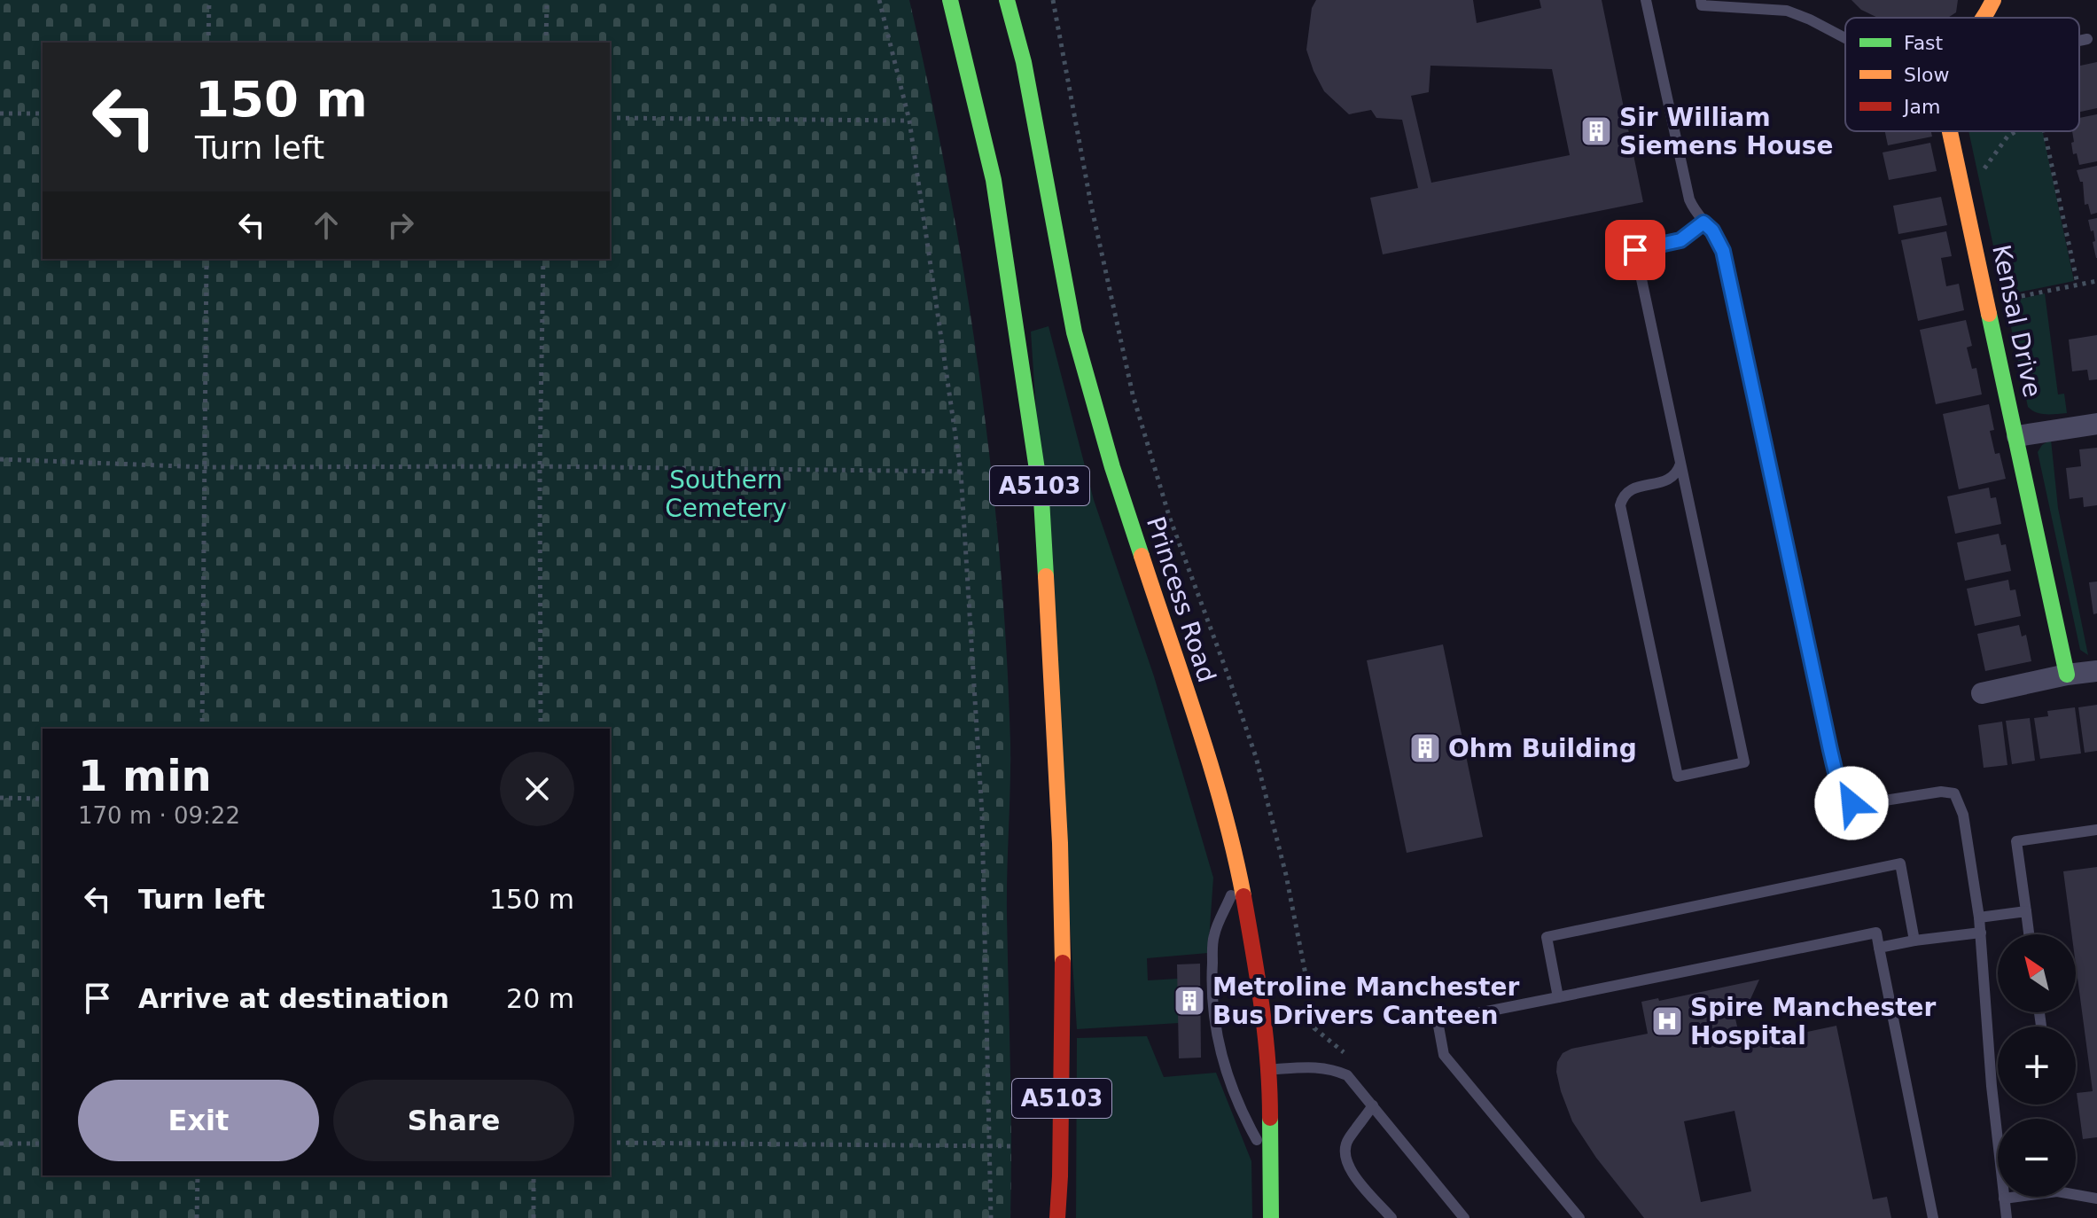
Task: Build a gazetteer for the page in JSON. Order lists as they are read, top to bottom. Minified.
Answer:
{"streets":{"main road":["Kensal Drive","A5103","Princess Road"]},"parks":["Southern Cemetery"],"places":{"building":["Sir William Siemens House","Ohm Building","Metroline Manchester Bus Drivers Canteen"],"hospital":["Spire Manchester Hospital"]},"legend":["Fast","Slow","Jam"],"north":"top left","page":{"turn":["150 m","Turn left"],"heading":["1 min","170 m · 09:22"],"list":[{"name":"Turn left","value":"150 m"},{"name":"Arrive at destination","value":"20 m"}],"map_buttons":["+","−"],"buttons":["Exit","Share"]}}
